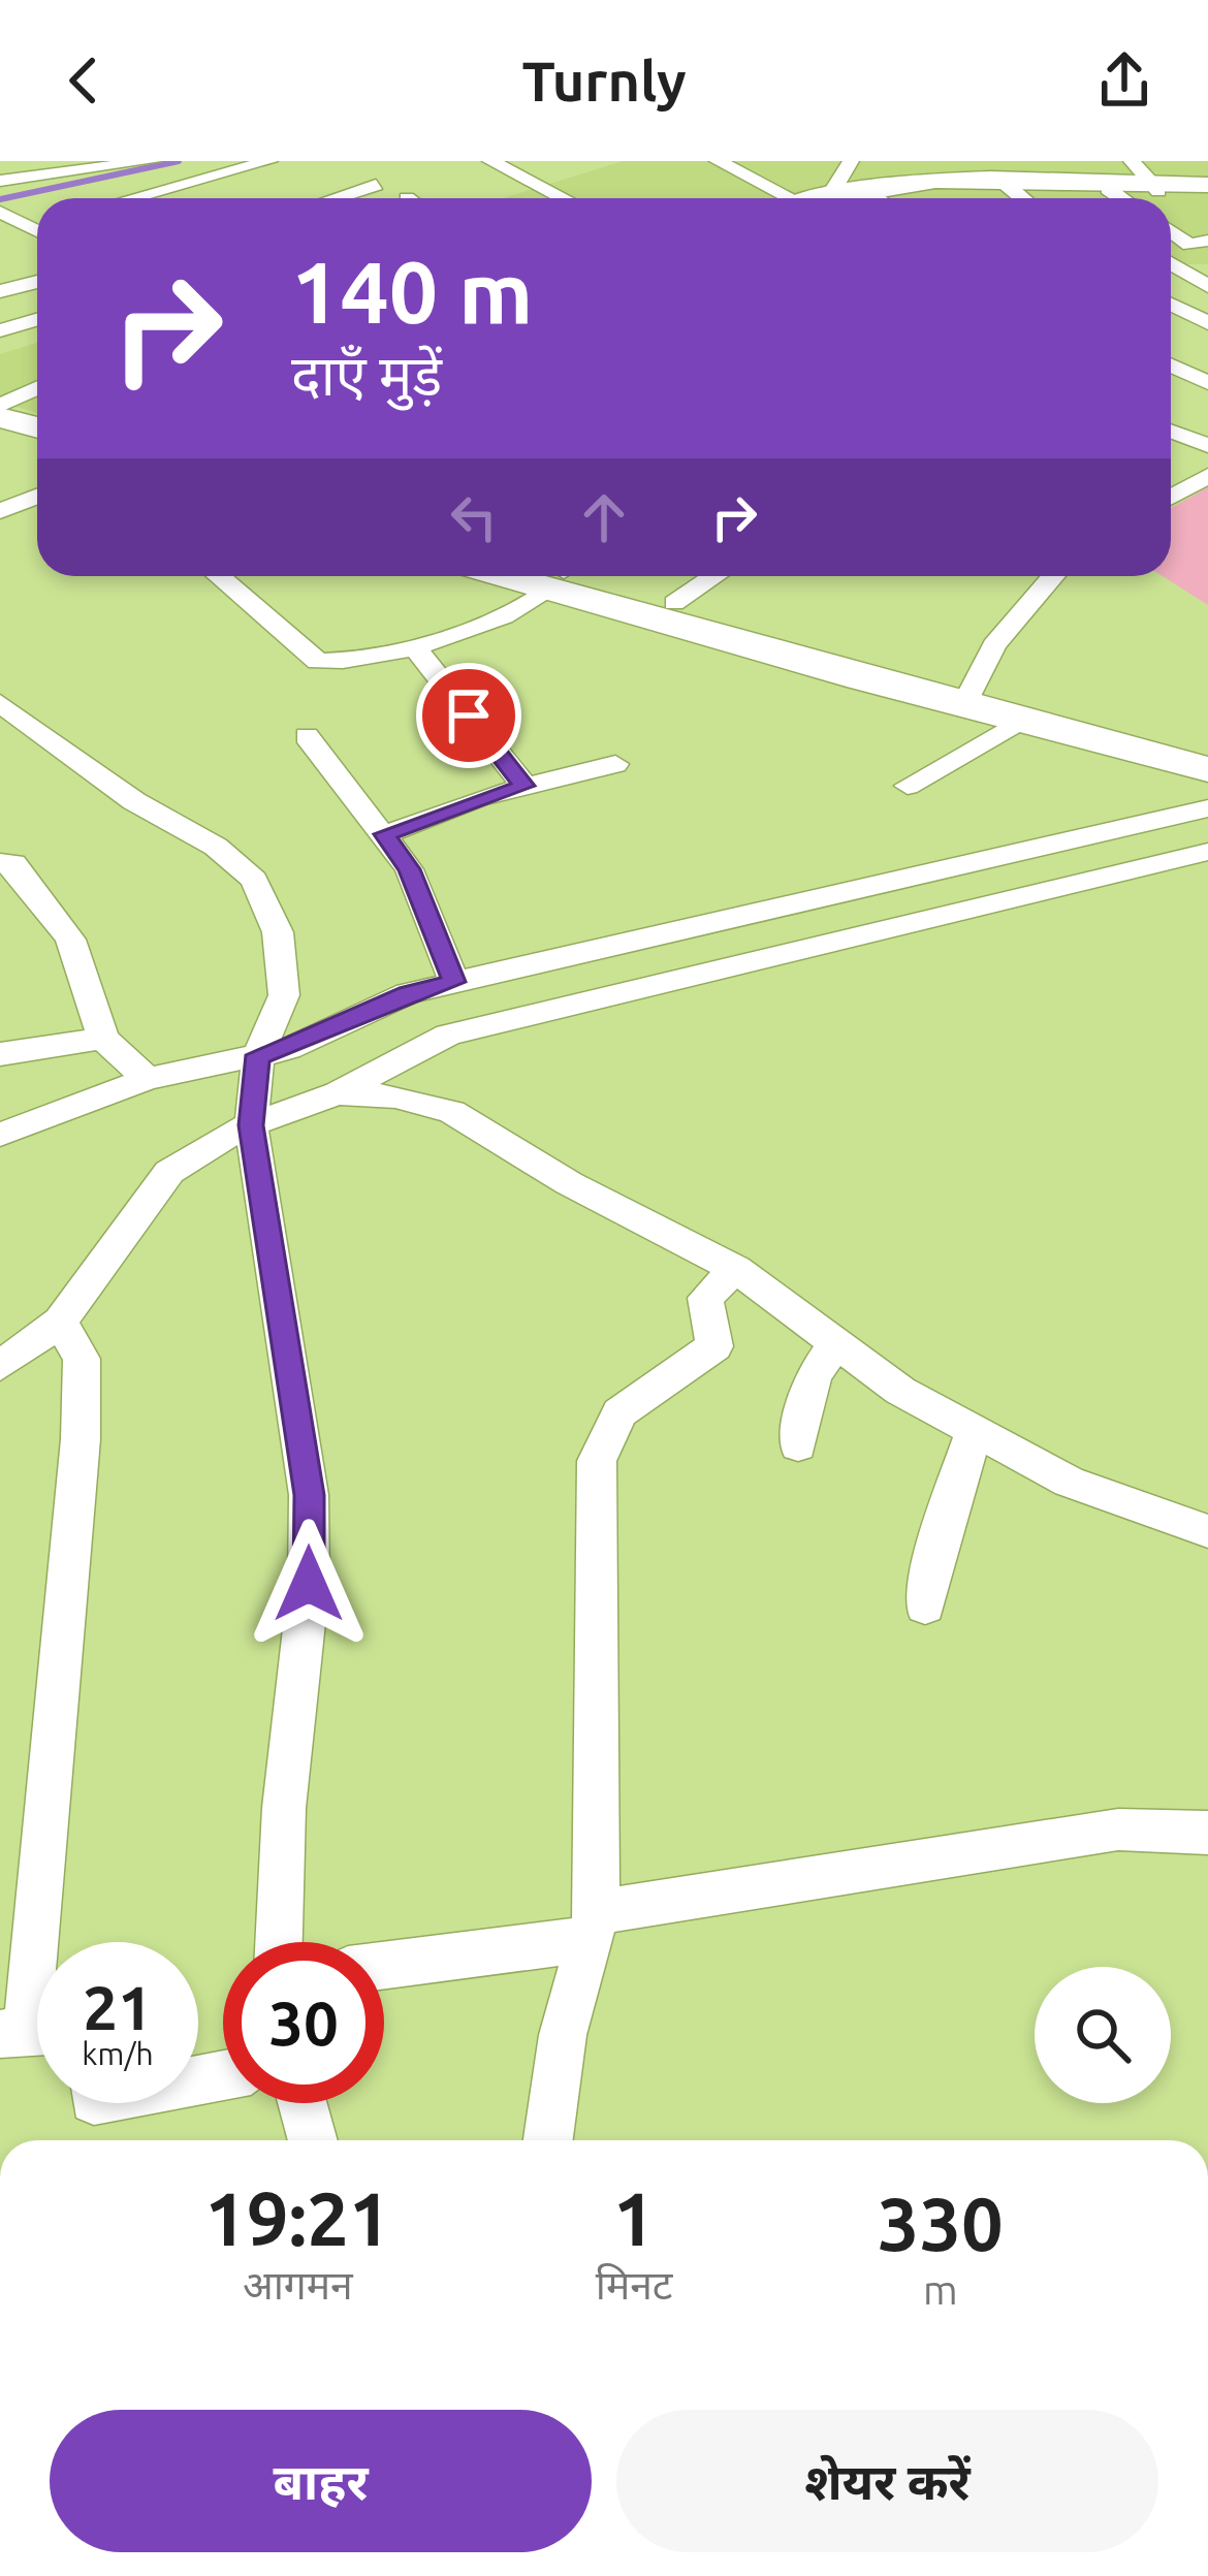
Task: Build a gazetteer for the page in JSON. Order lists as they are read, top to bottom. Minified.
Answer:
{"page":{"header":"Turnly","turn":["140 m","दाएँ मुड़ें"],"speed":"21 km/h","limit":"30","eta":["19:21","आगमन","1","मिनट","330","m"],"buttons":["बाहर","शेयर करें"]}}
